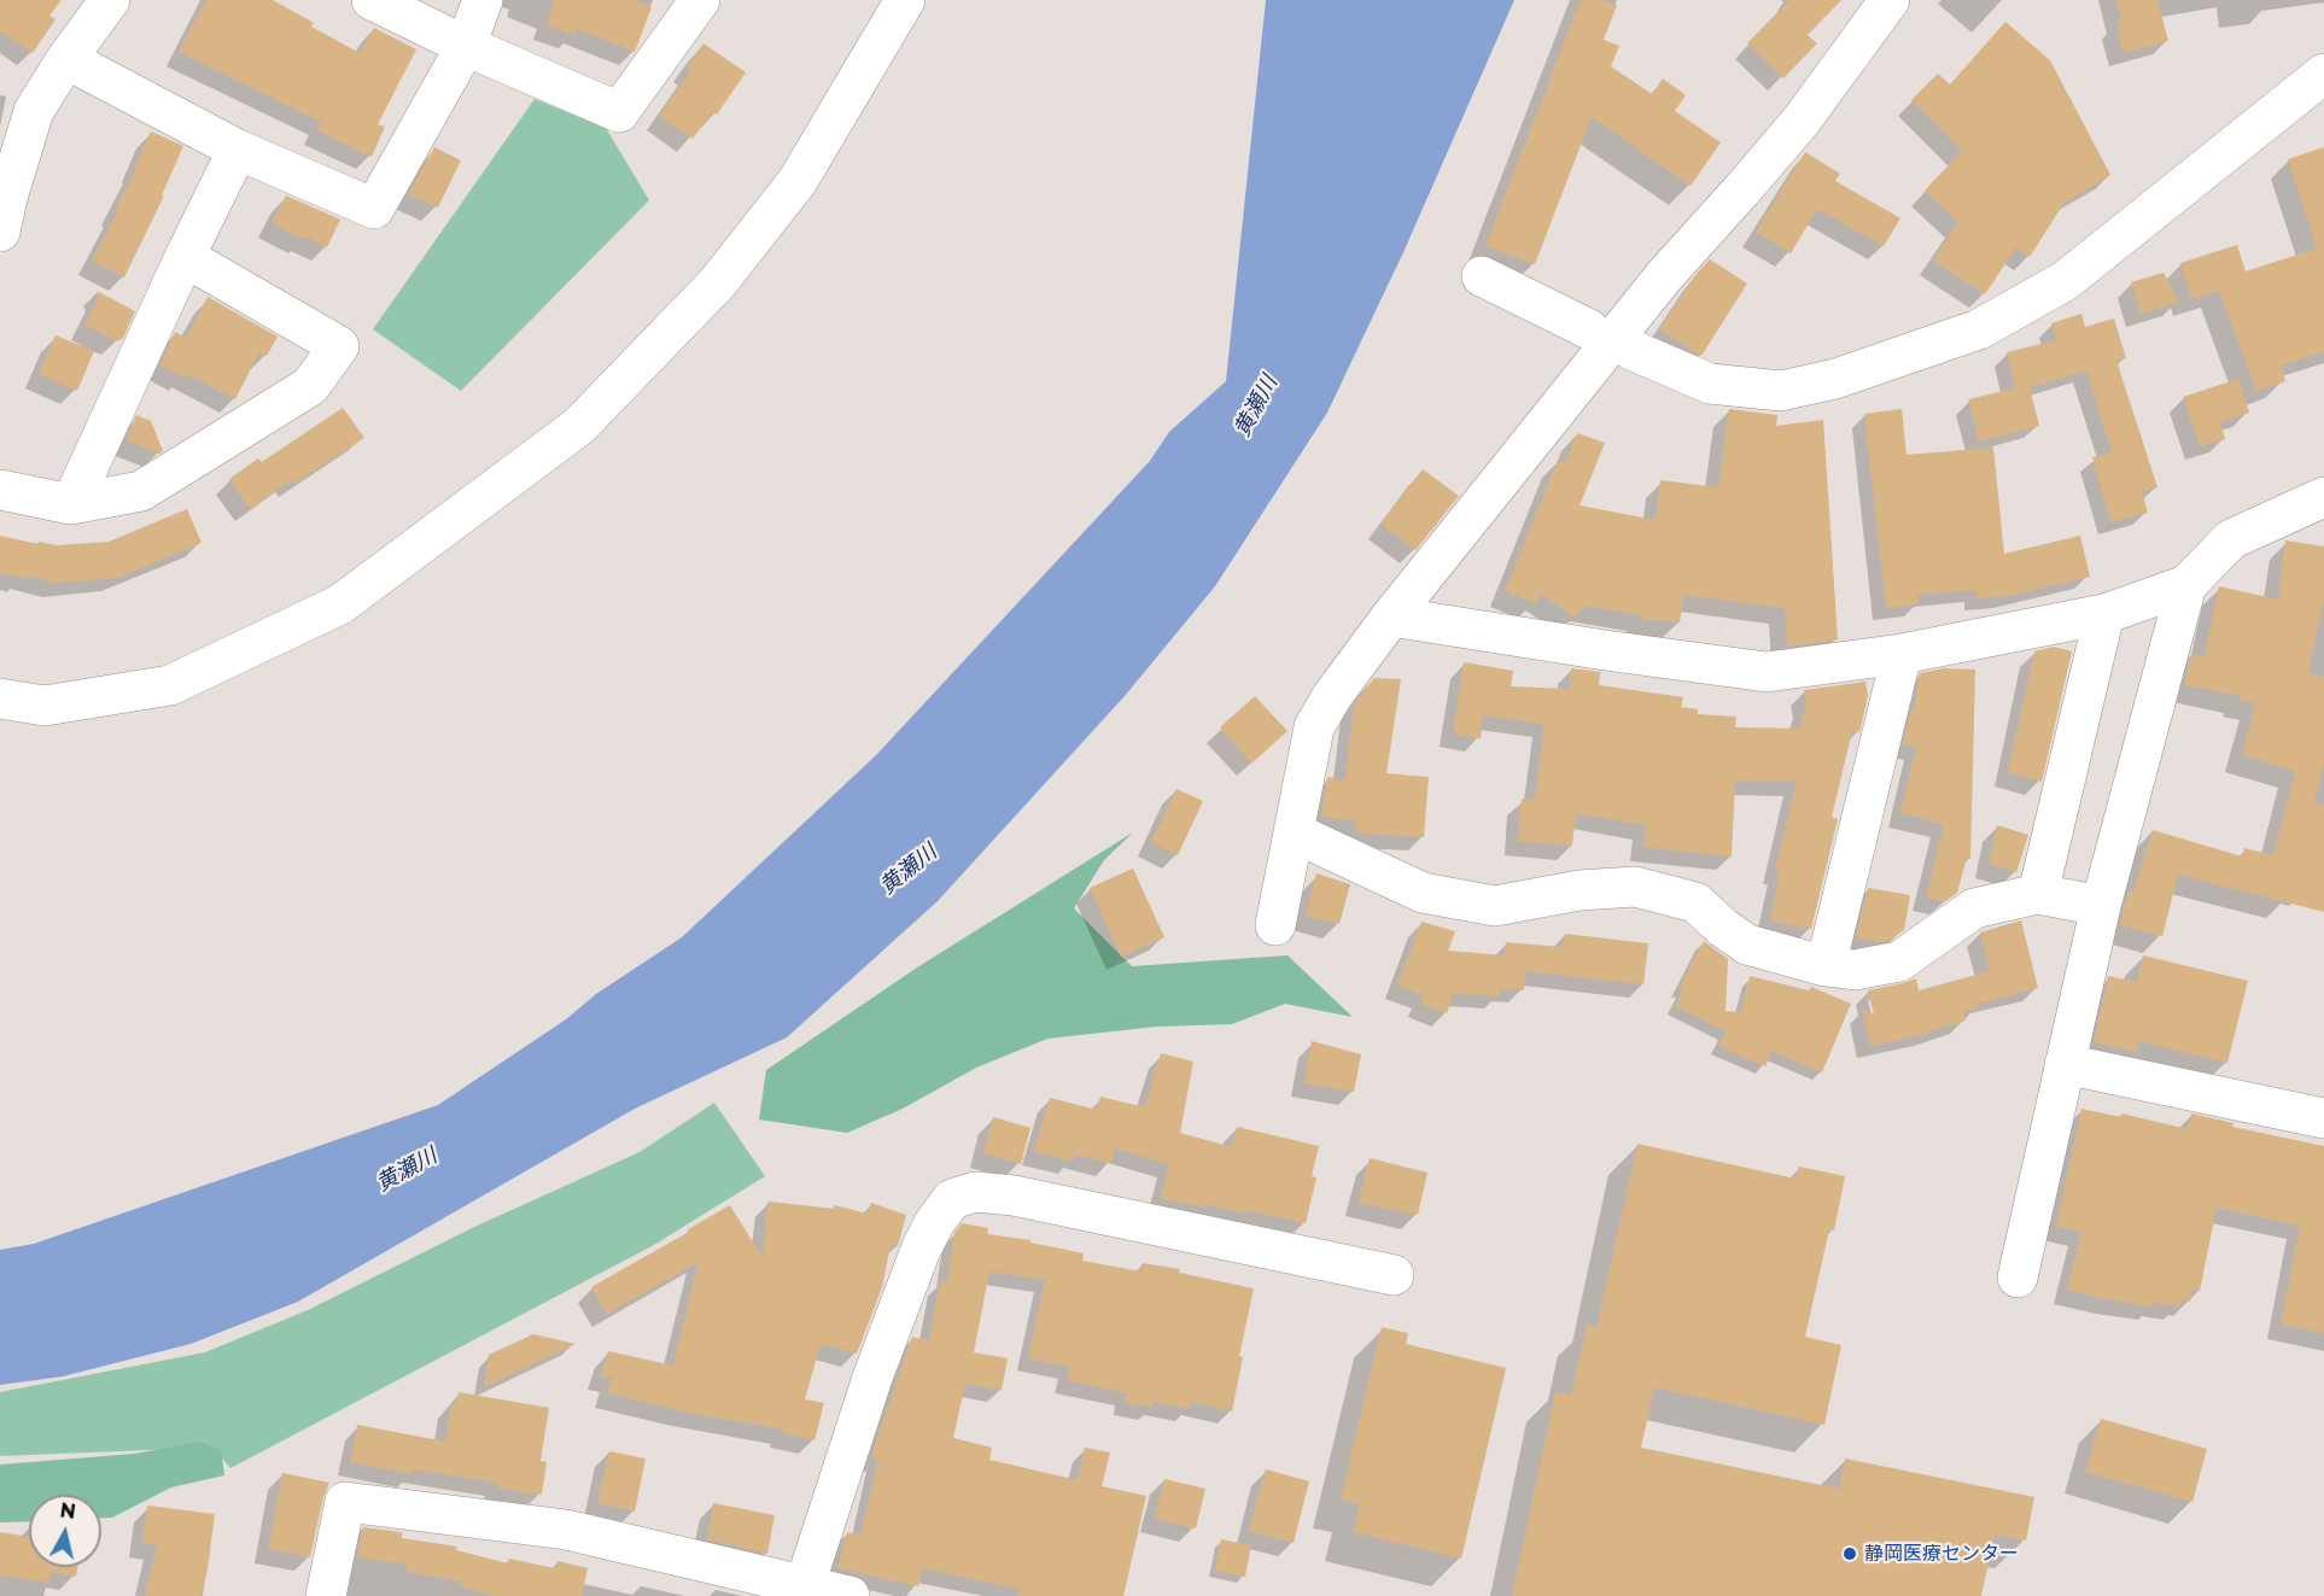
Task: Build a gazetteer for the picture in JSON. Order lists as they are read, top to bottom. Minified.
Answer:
{"water":["黄瀬川"],"places":["静岡医療センター"],"north":"top"}
